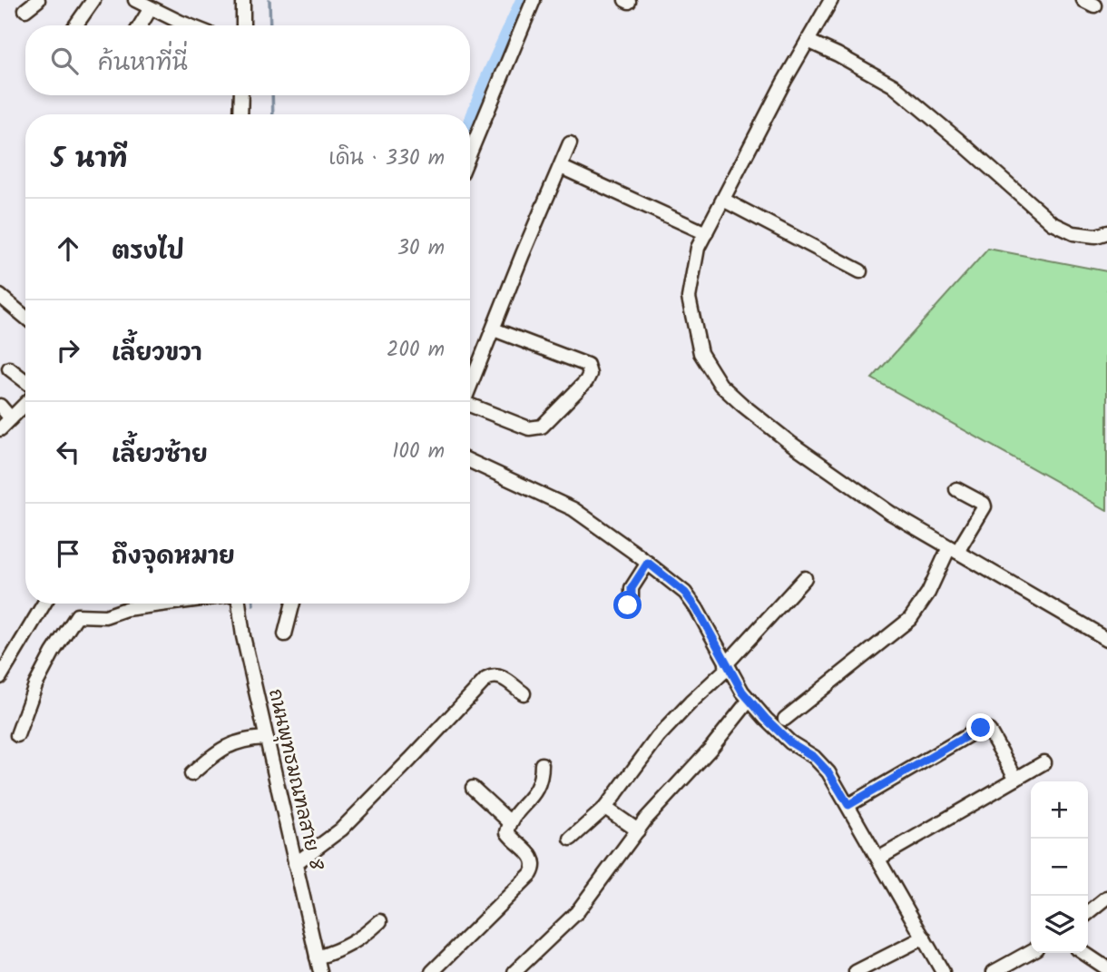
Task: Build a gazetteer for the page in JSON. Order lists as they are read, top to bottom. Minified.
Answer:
{"streets":{"street":["ถนนพุทธมณฑลสาย 8"]},"page":{"search":"ค้นหาที่นี่","heading":["5 นาที","เดิน · 330 m"],"list":[["ตรงไป","30 m"],["เลี้ยวขวา","200 m"],["เลี้ยวซ้าย","100 m"],"ถึงจุดหมาย"],"map_buttons":["+","−"]}}
